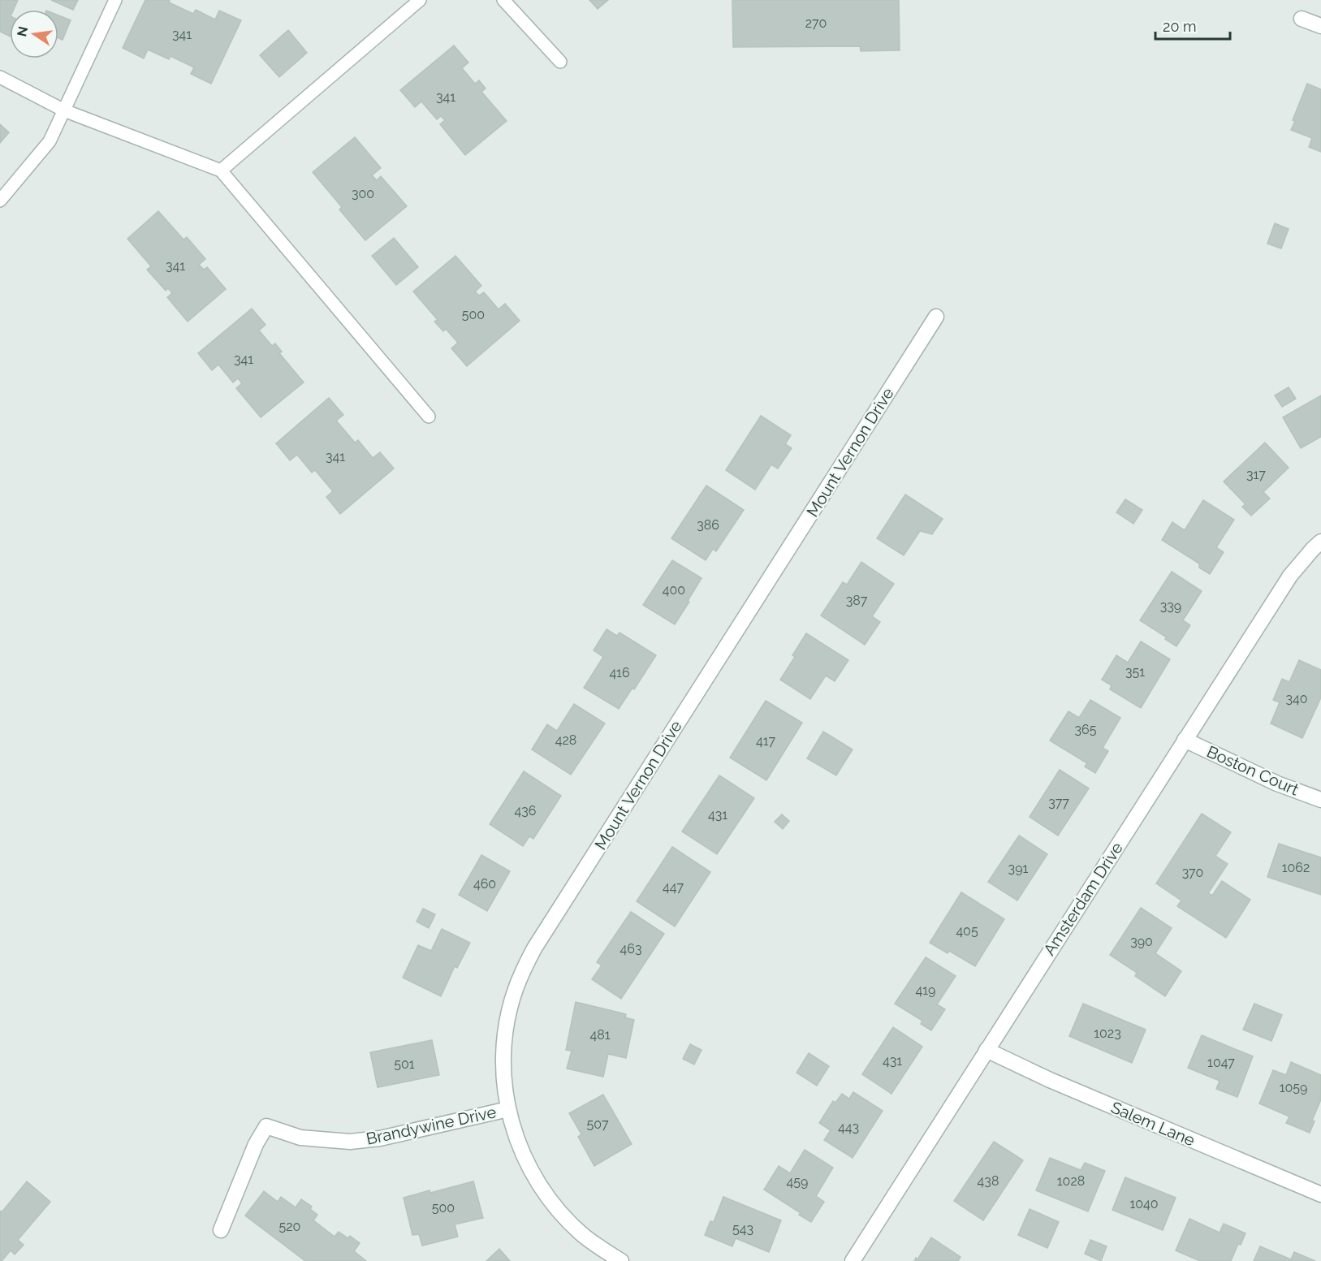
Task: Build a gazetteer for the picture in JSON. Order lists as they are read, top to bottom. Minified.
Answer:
{"streets":{"street":["Mount Vernon Drive","Boston Court","Amsterdam Drive","Salem Lane","Brandywine Drive"]},"crossings":[["Mount Vernon Drive","Brandywine Drive"],["Boston Court","Amsterdam Drive"],["Amsterdam Drive","Salem Lane"]],"house_numbers":["270","341","341","300","341","500","341","341","317","386","400","387","339","351","416","340","365","428","417","377","436","431","1062","391","370","460","447","405","390","463","419","1023","481","431","1047","501","1059","507","443","438","1028","459","1040","500","520","543"],"scale_bar":"20 m","north":"left"}
